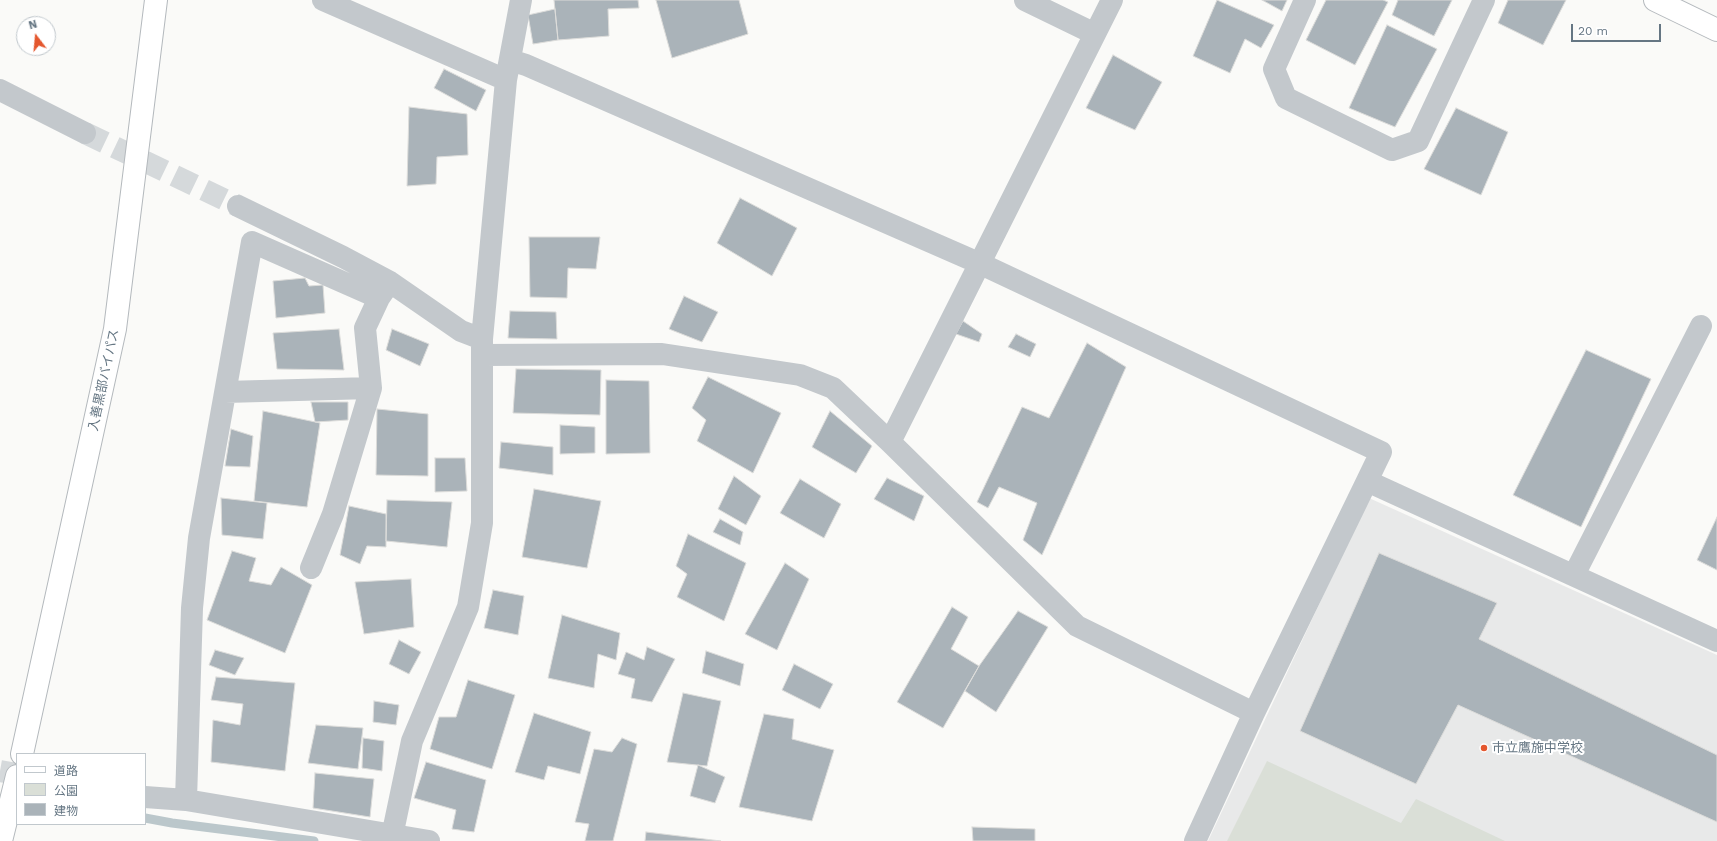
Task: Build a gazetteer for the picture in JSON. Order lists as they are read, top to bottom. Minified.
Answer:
{"streets":{"main road":["入善黒部バイパス"]},"places":["市立鷹施中学校"],"legend":["道路","公園","建物"],"scale_bar":"20 m","north":"top"}
